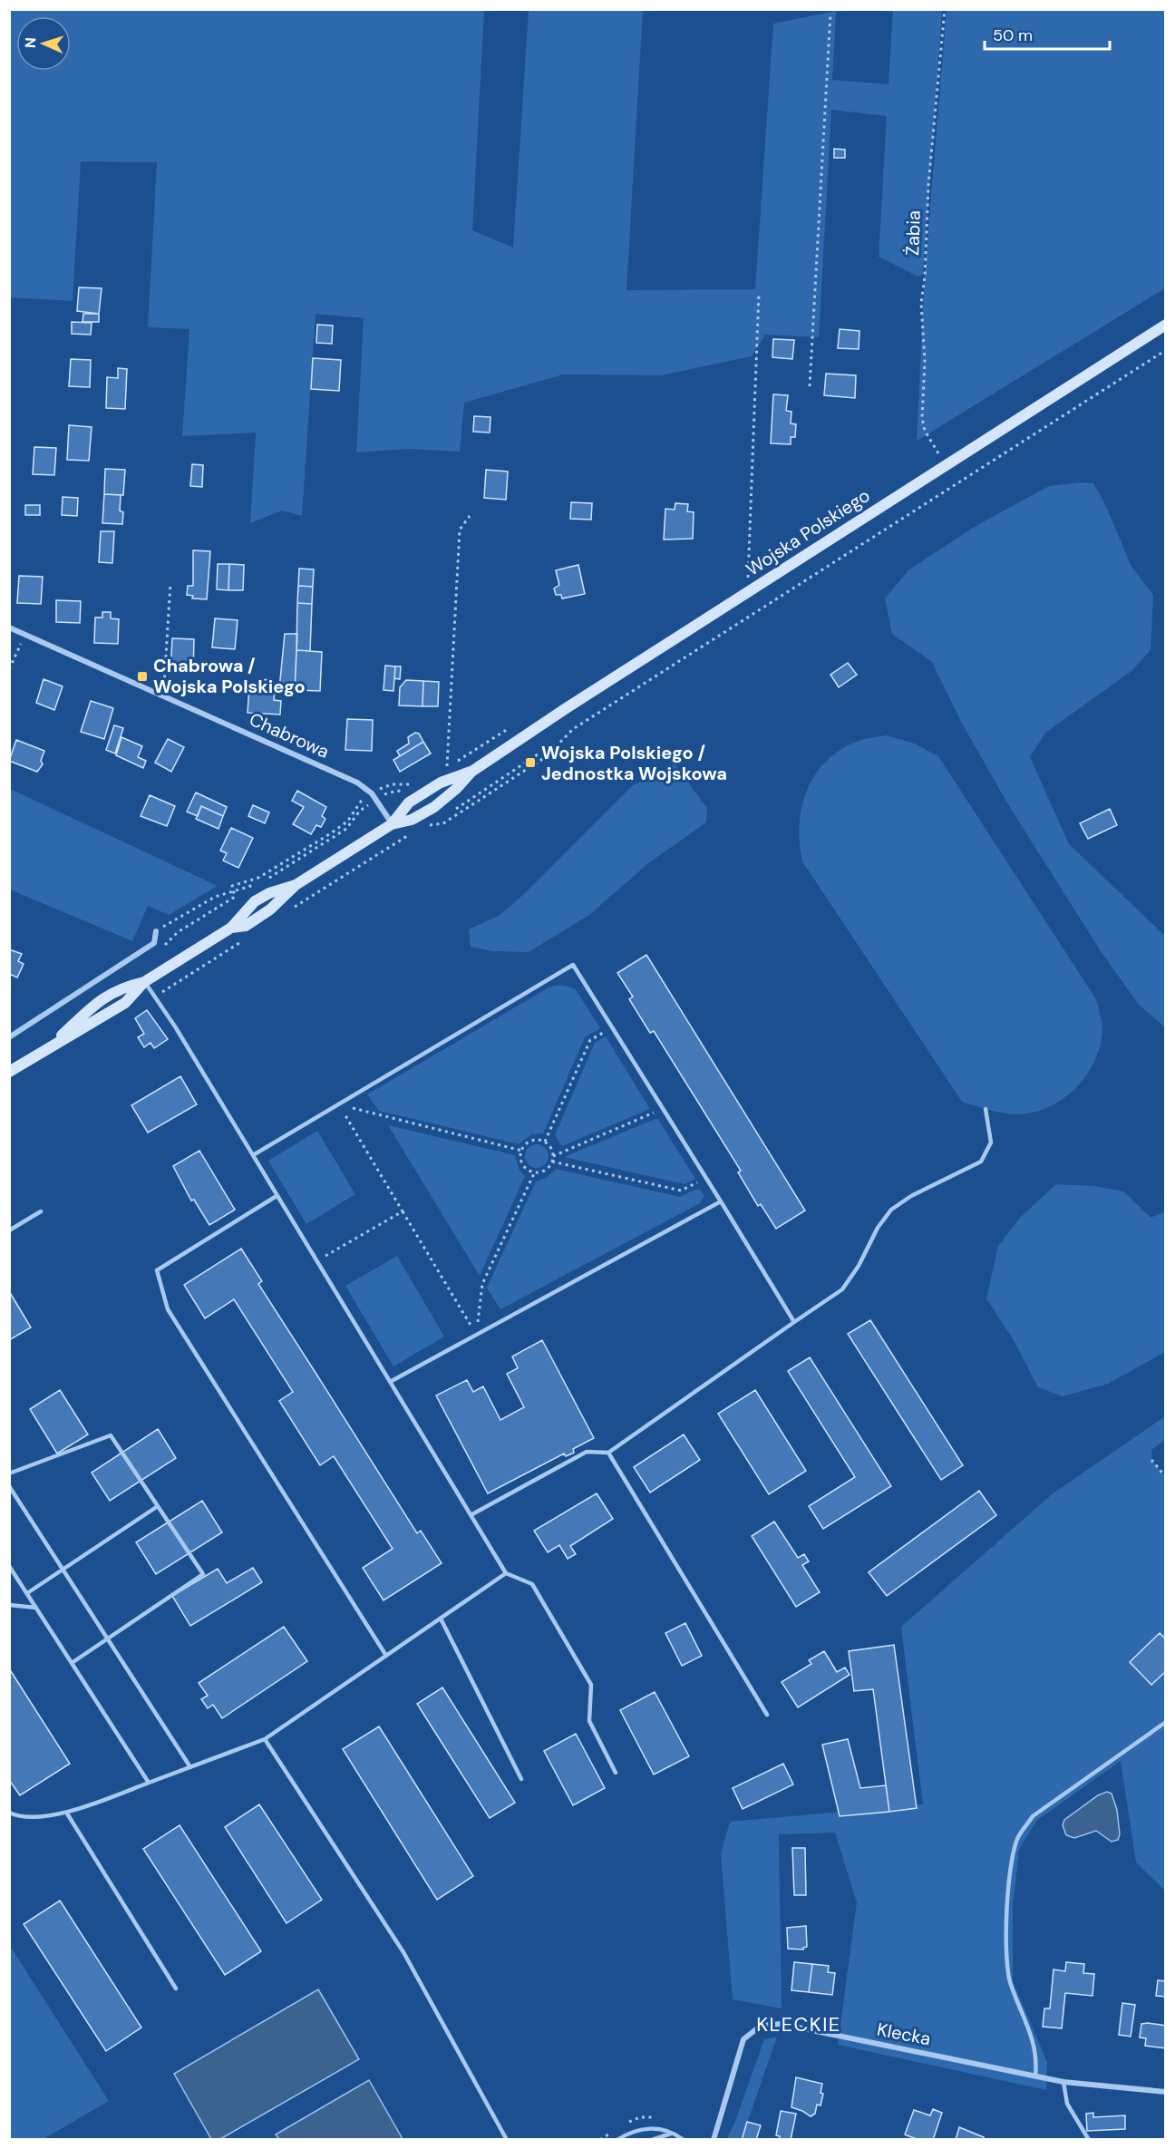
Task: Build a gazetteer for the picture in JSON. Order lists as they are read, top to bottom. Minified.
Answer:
{"streets":{"main road":["Wojska Polskiego"],"street":["Chabrowa","Klecka"],"path":["Żabia"]},"crossings":[["Wojska Polskiego","Chabrowa"]],"districts":["KLECKIE"],"places":{"transit":["Chabrowa / Wojska Polskiego","Wojska Polskiego / Jednostka Wojskowa"]},"scale_bar":"50 m","north":"left"}
